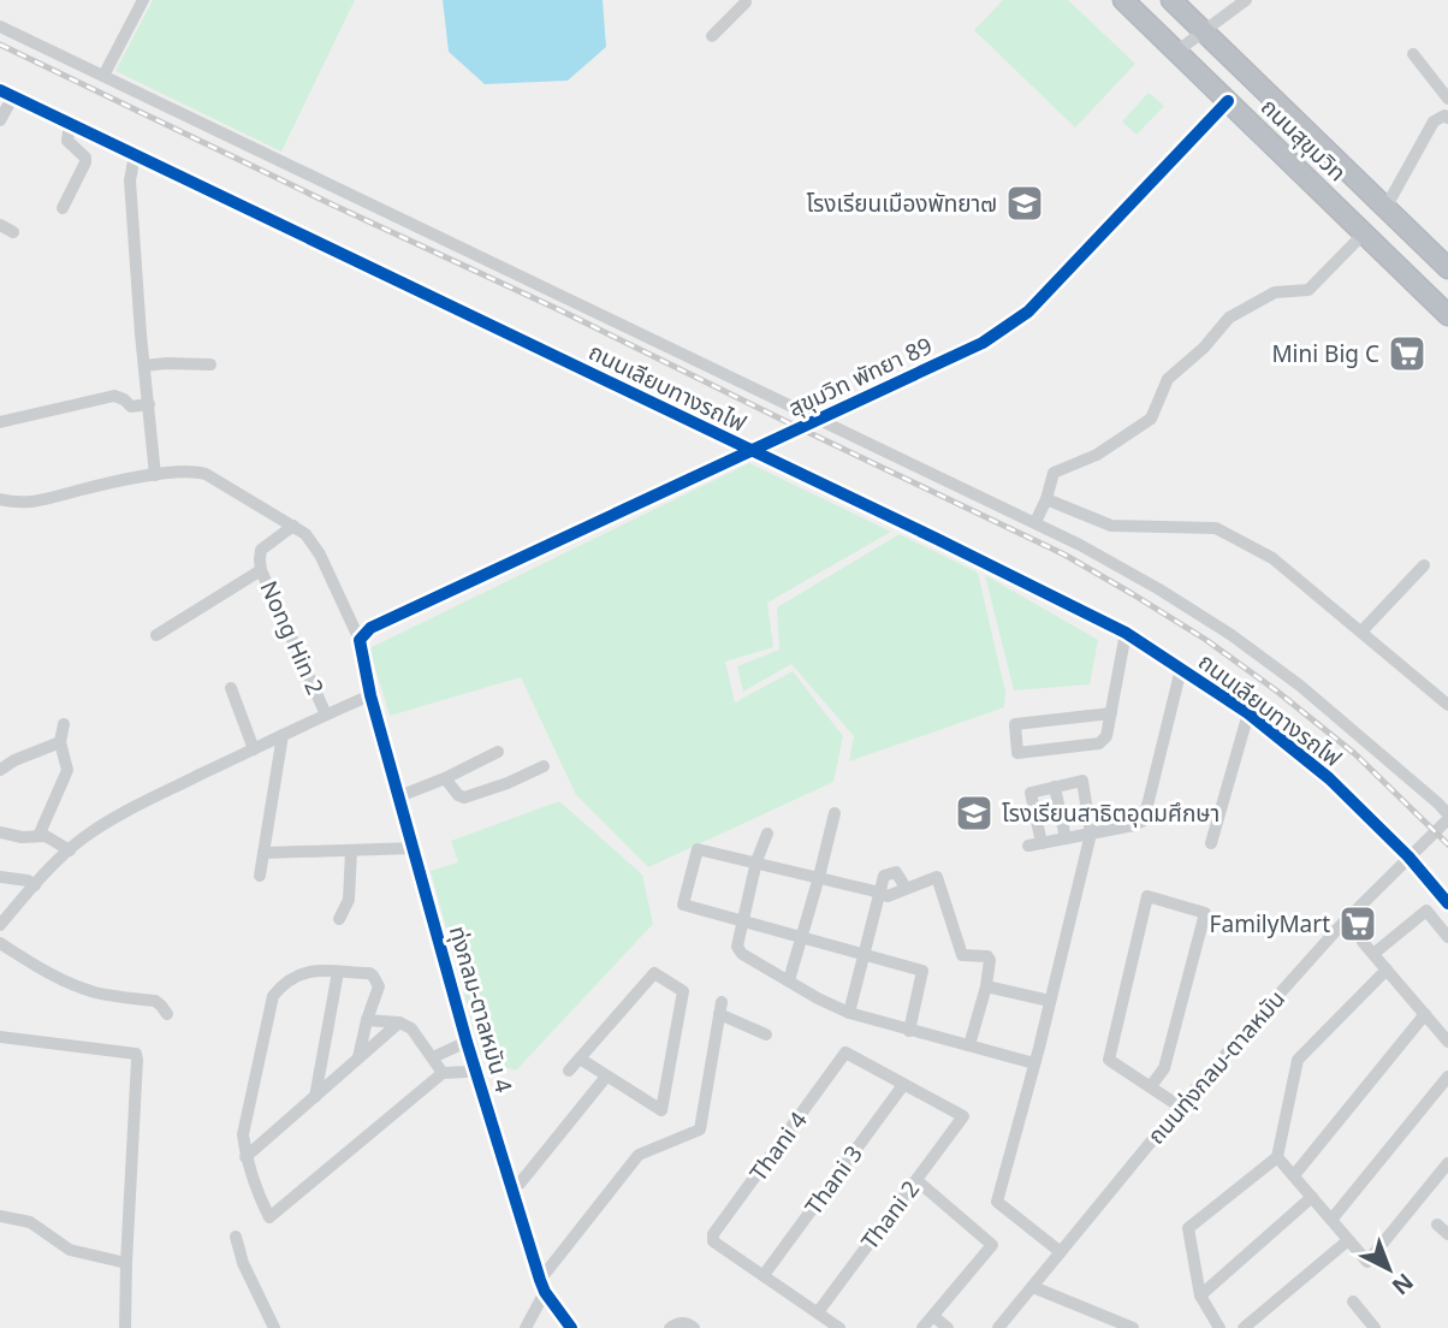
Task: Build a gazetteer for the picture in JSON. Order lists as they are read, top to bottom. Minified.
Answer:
{"streets":{"highway":["ถนนสุขุมวิท"],"street":["สุขุมวิท พัทยา 89","ถนนเลียบทางรถไฟ","Nong Hin 2","ทุ่งกลม-ตาลหมัน 4","ถนนทุ่งกลม-ตาลหมัน","Thani 4","Thani 3","Thani 2"]},"crossings":[["ถนนสุขุมวิท","สุขุมวิท พัทยา 89"],["สุขุมวิท พัทยา 89","ถนนเลียบทางรถไฟ"],["ถนนเลียบทางรถไฟ","ถนนทุ่งกลม-ตาลหมัน"],["Thani 4","Thani 3"],["Thani 4","Thani 2"],["Thani 3","Thani 2"]],"places":{"school or university":["โรงเรียนเมืองพัทยา๗","โรงเรียนสาธิตอุดมศึกษา"],"supermarket":["Mini Big C","FamilyMart"]},"north":"bottom right"}
